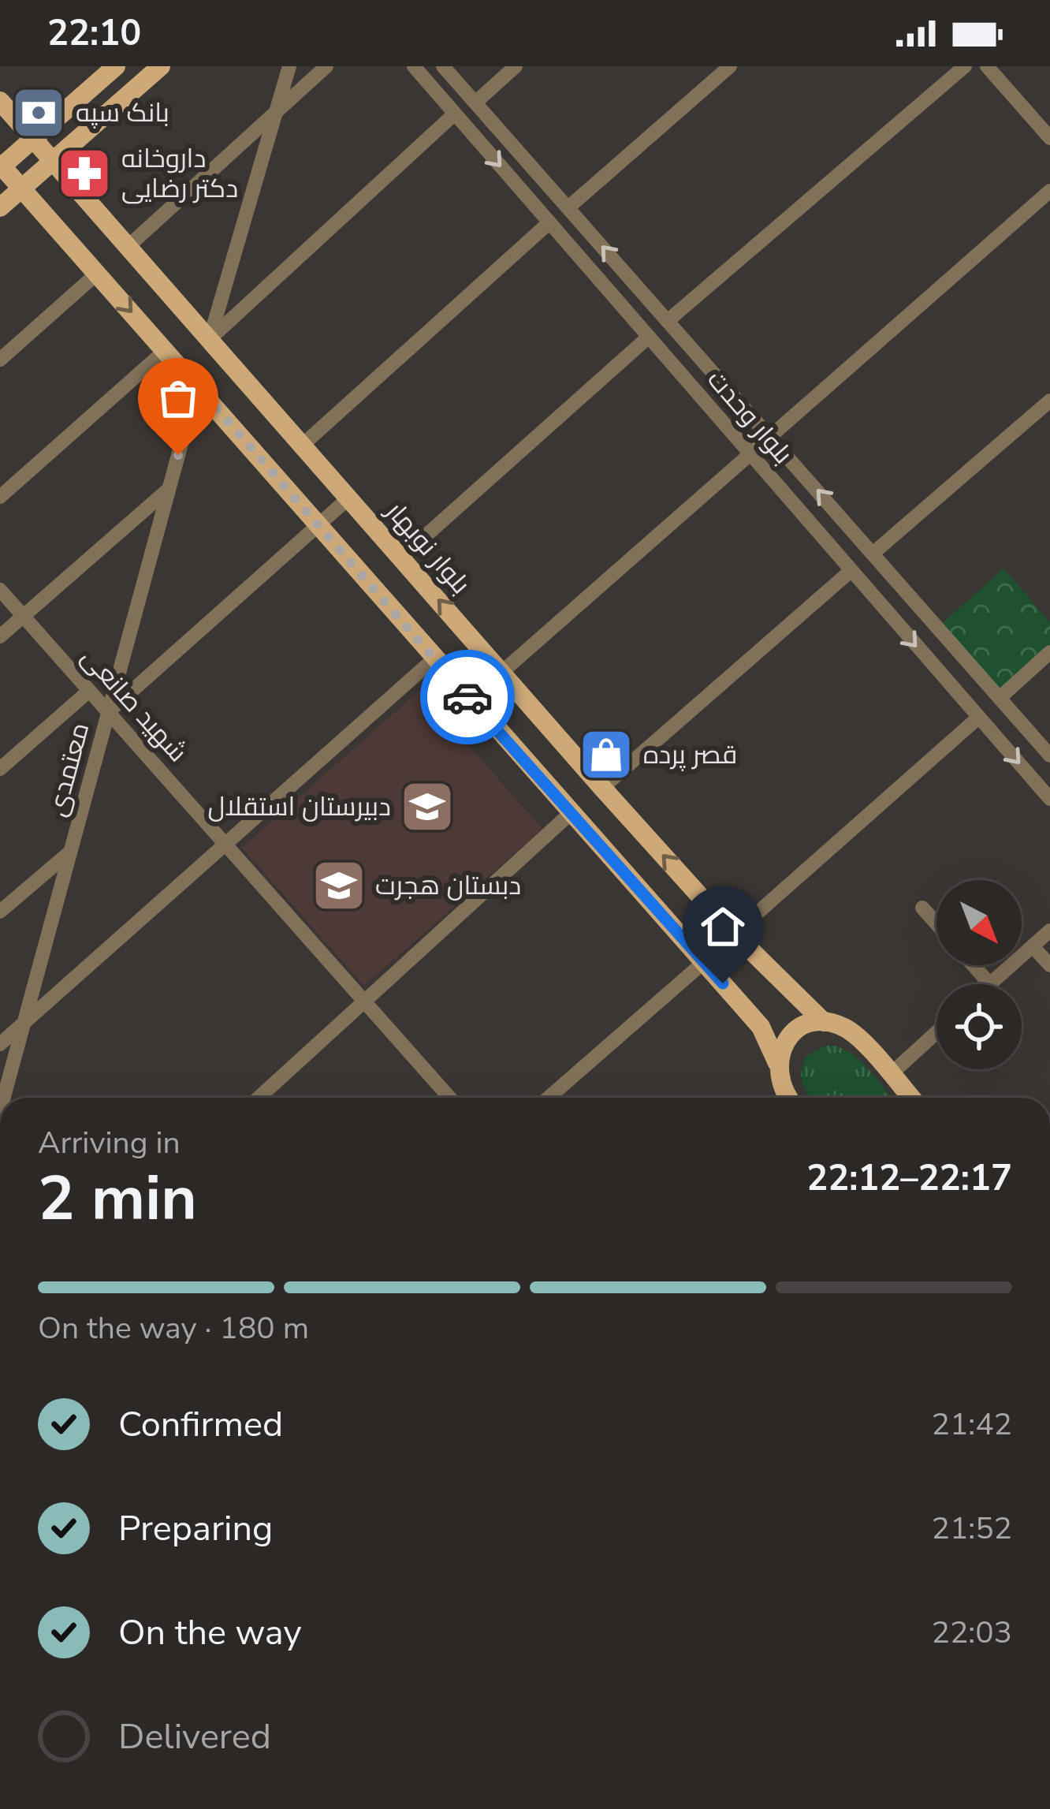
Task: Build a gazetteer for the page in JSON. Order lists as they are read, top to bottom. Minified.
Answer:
{"streets":{"main road":["بلوار نوبهار"],"street":["بلوار وحدت","شهید صانعی","معتمدی"]},"crossings":[["شهید صانعی","معتمدی"]],"places":{"bank":["بانک سپه"],"pharmacy":["داروخانه دکتر رضایی"],"shop":["قصر پرده"],"school or university":["دبیرستان استقلال","دبستان هجرت"]},"north":"bottom right","page":{"status":"22:10","heading":["2 min","Arriving in","22:12–22:17"],"bar":"On the way · 180 m","list":[["Confirmed","21:42"],["Preparing","21:52"],["On the way","22:03"],"Delivered"]}}
